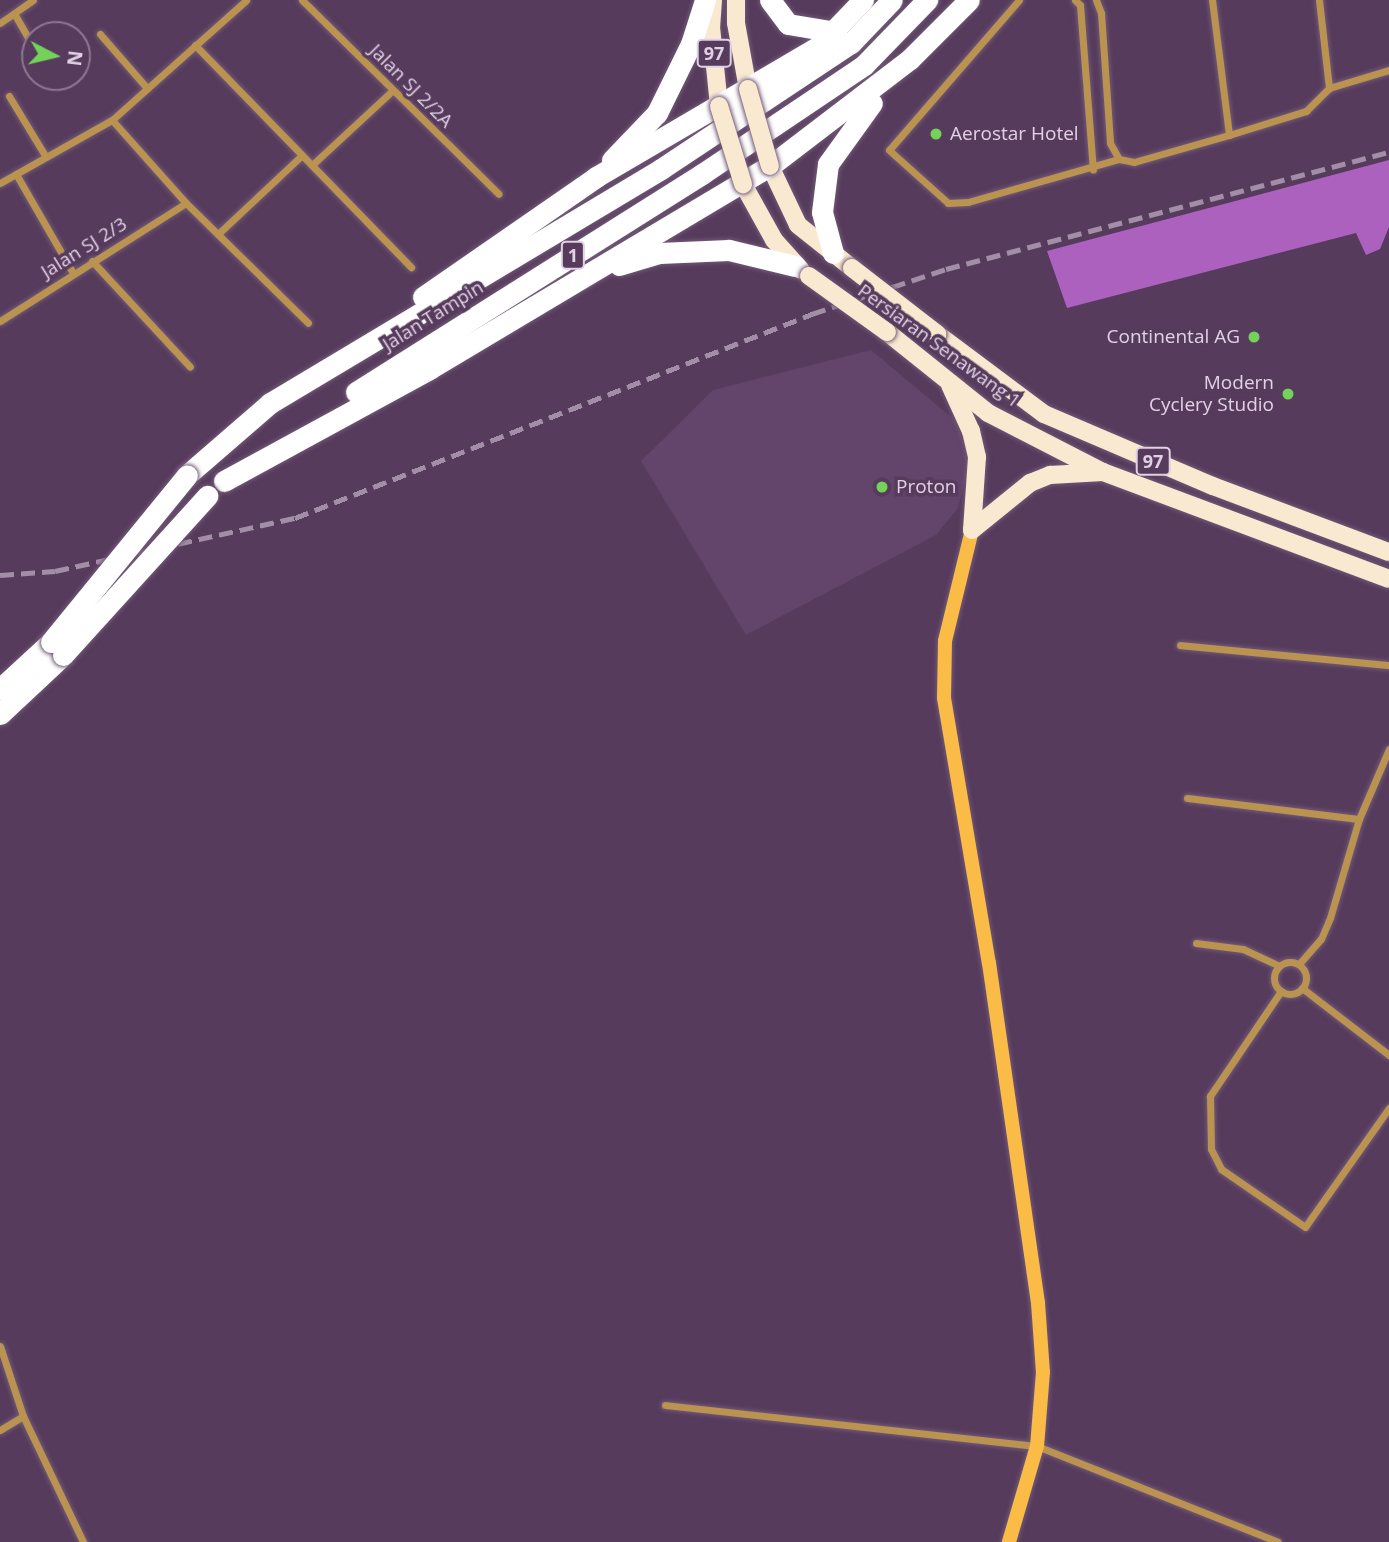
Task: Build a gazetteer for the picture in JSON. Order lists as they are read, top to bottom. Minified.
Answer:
{"streets":{"highway":["1","Jalan Tampin"],"main road":["97","Persiaran Senawang 1"],"street":["Jalan SJ 2/2A","Jalan SJ 2/3"]},"crossings":[["97","Persiaran Senawang 1"]],"places":["Aerostar Hotel","Continental AG","Modern Cyclery Studio","Proton"],"north":"right"}
